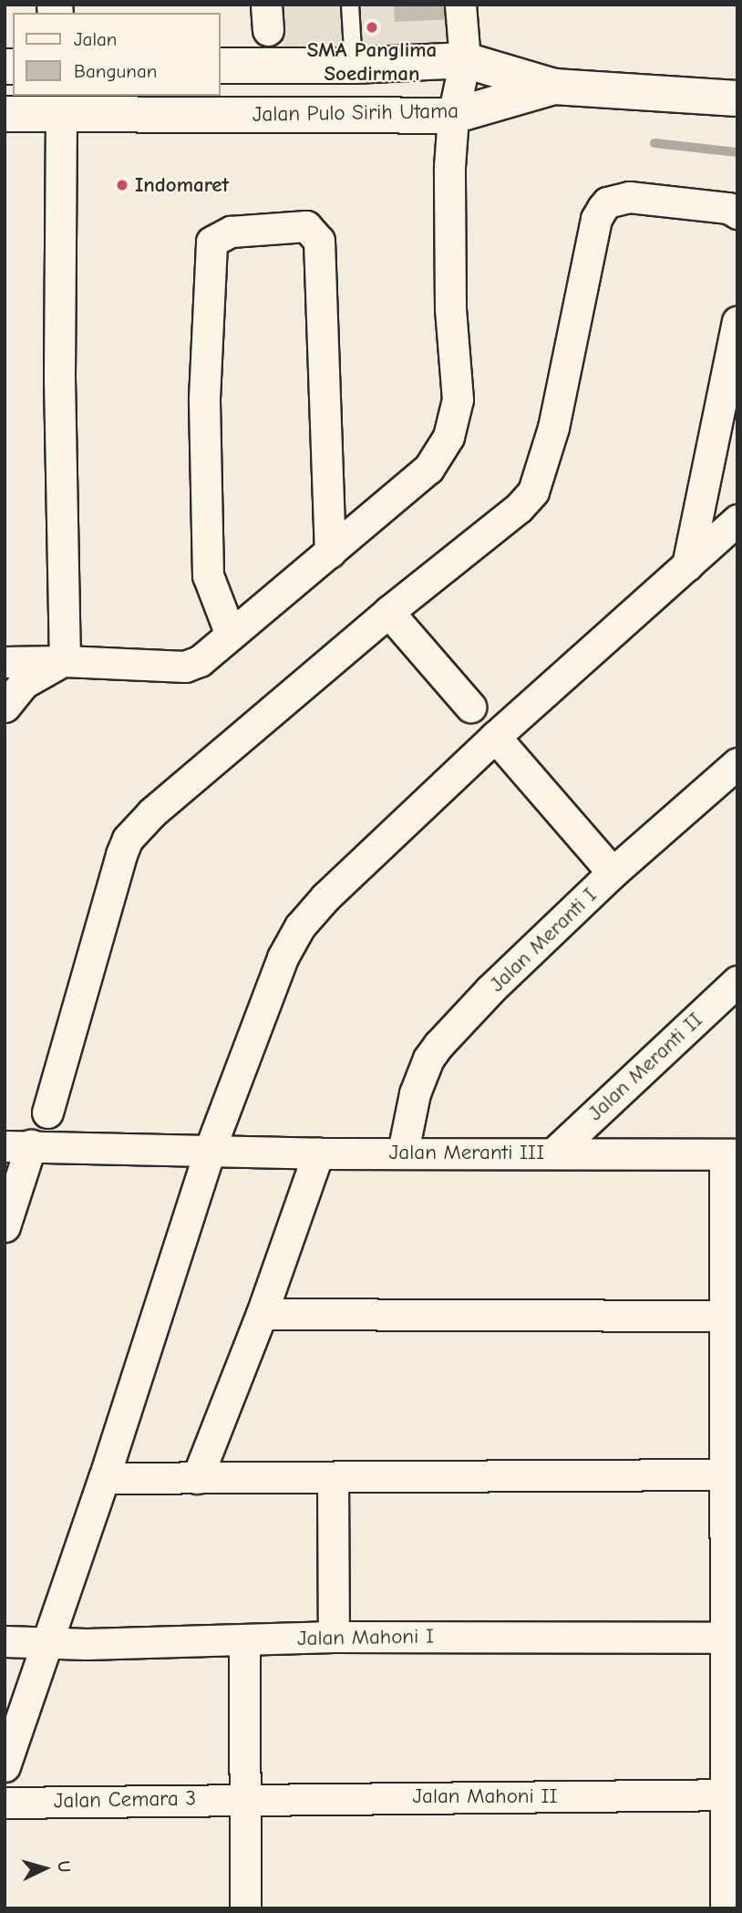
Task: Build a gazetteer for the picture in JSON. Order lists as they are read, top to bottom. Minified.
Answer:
{"streets":{"main road":["Jalan Pulo Sirih Utama"],"street":["Jalan Meranti I","Jalan Meranti II","Jalan Meranti III","Jalan Mahoni I","Jalan Mahoni II","Jalan Cemara 3"]},"crossings":[["Jalan Meranti I","Jalan Meranti III"],["Jalan Meranti II","Jalan Meranti III"],["Jalan Mahoni II","Jalan Cemara 3"]],"places":["SMA Panglima Soedirman","Indomaret"],"legend":["Jalan","Bangunan"],"north":"right"}
